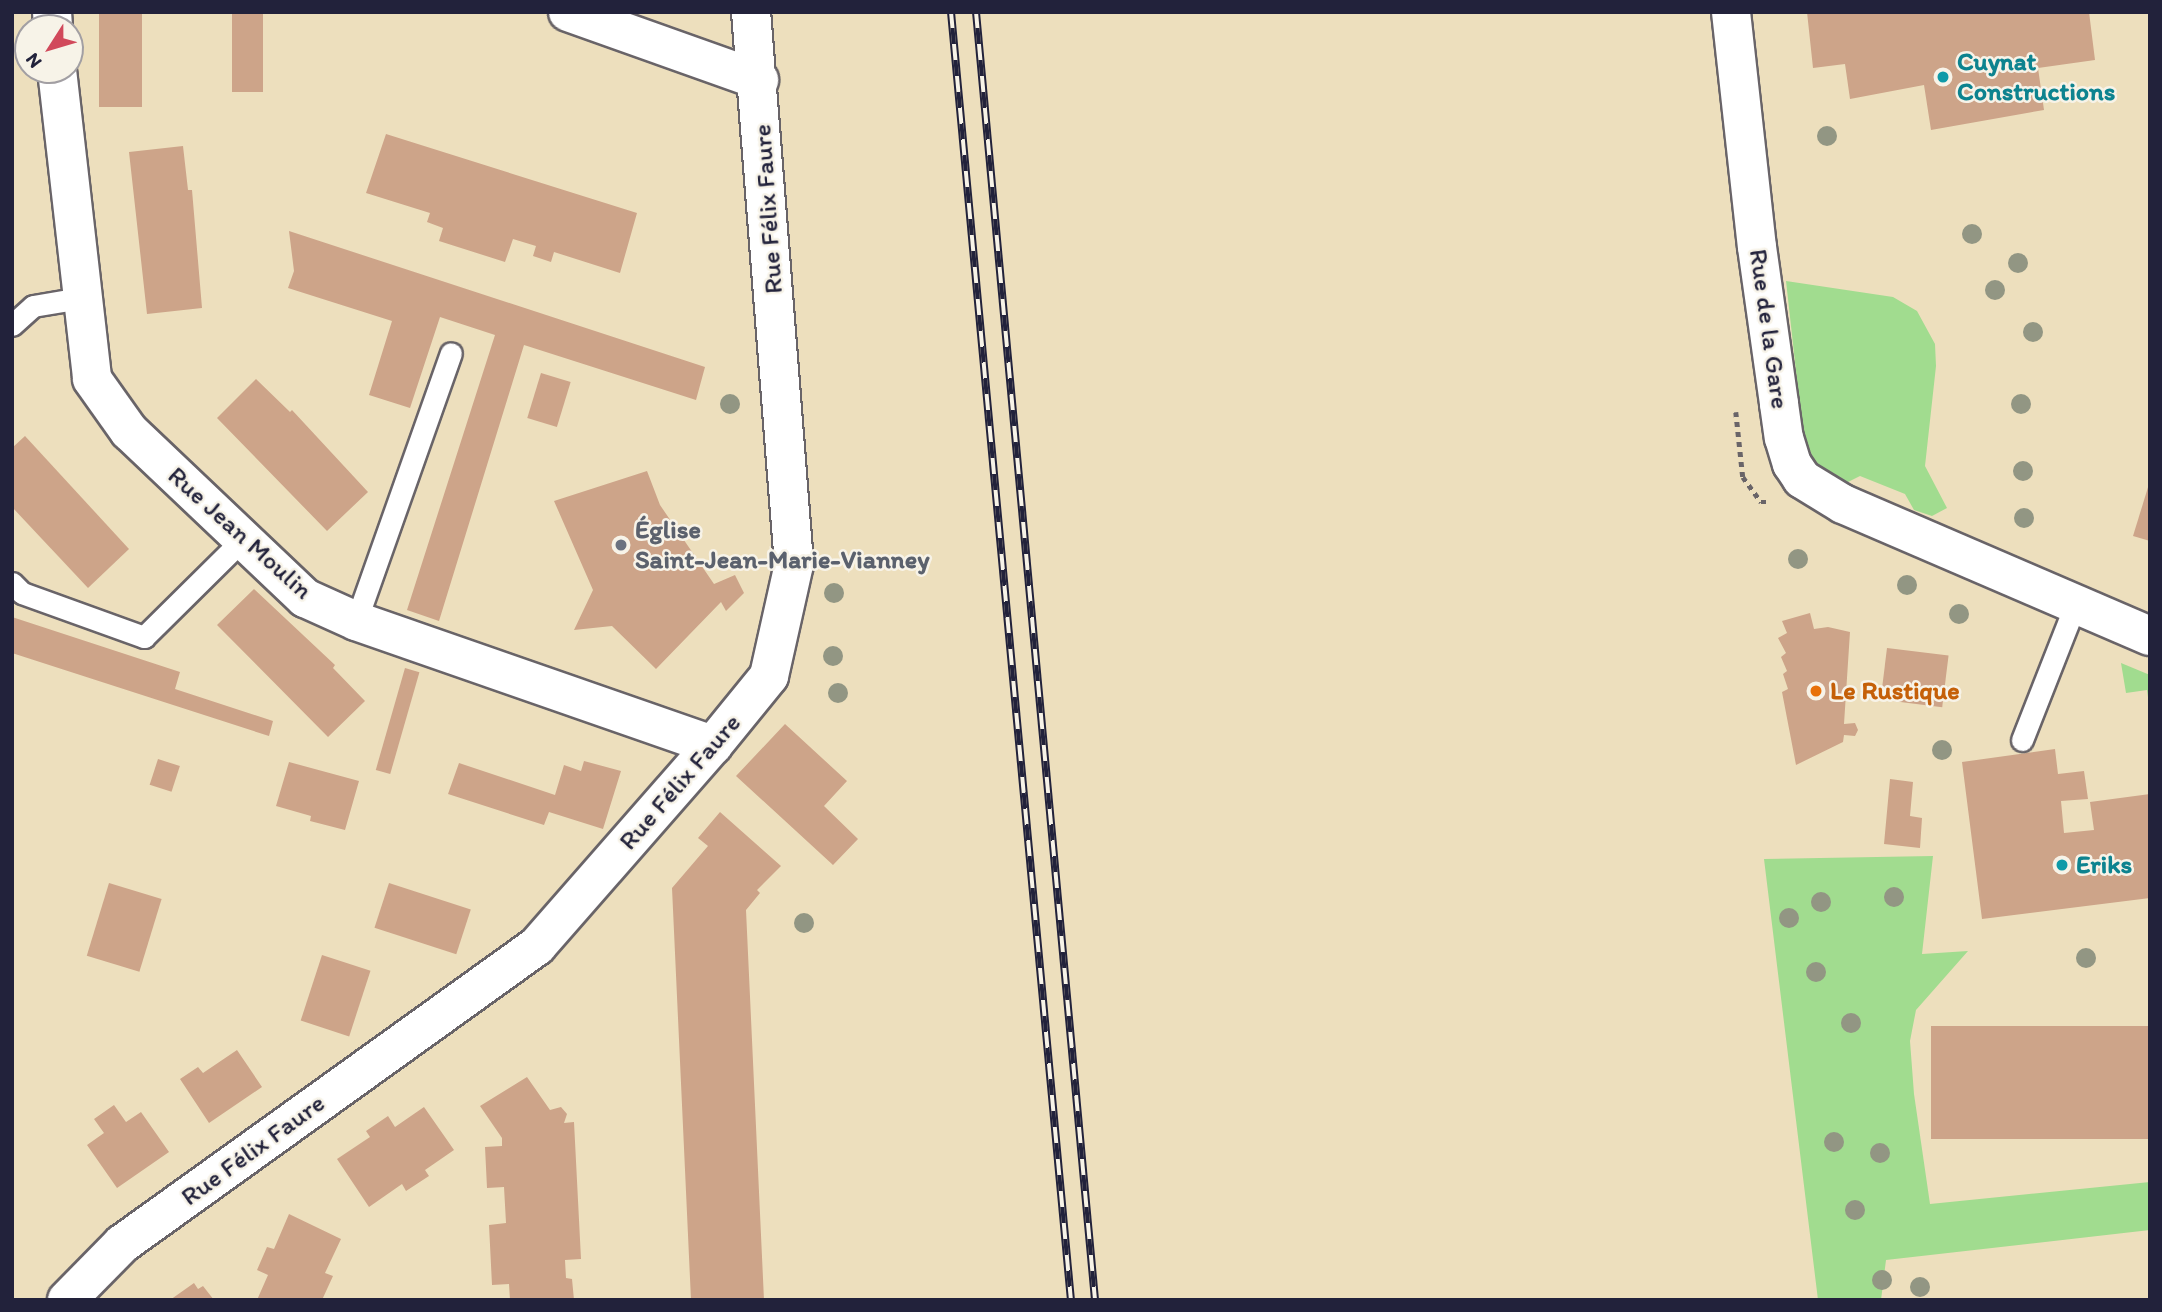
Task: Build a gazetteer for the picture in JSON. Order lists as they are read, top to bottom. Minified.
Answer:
{"streets":{"street":["Rue Félix Faure","Rue de la Gare","Rue Jean Moulin"]},"crossings":[["Rue Félix Faure","Rue Jean Moulin"]],"places":["Cuynat Constructions","Église Saint-Jean-Marie-Vianney","Le Rustique","Eriks"],"north":"bottom left"}
